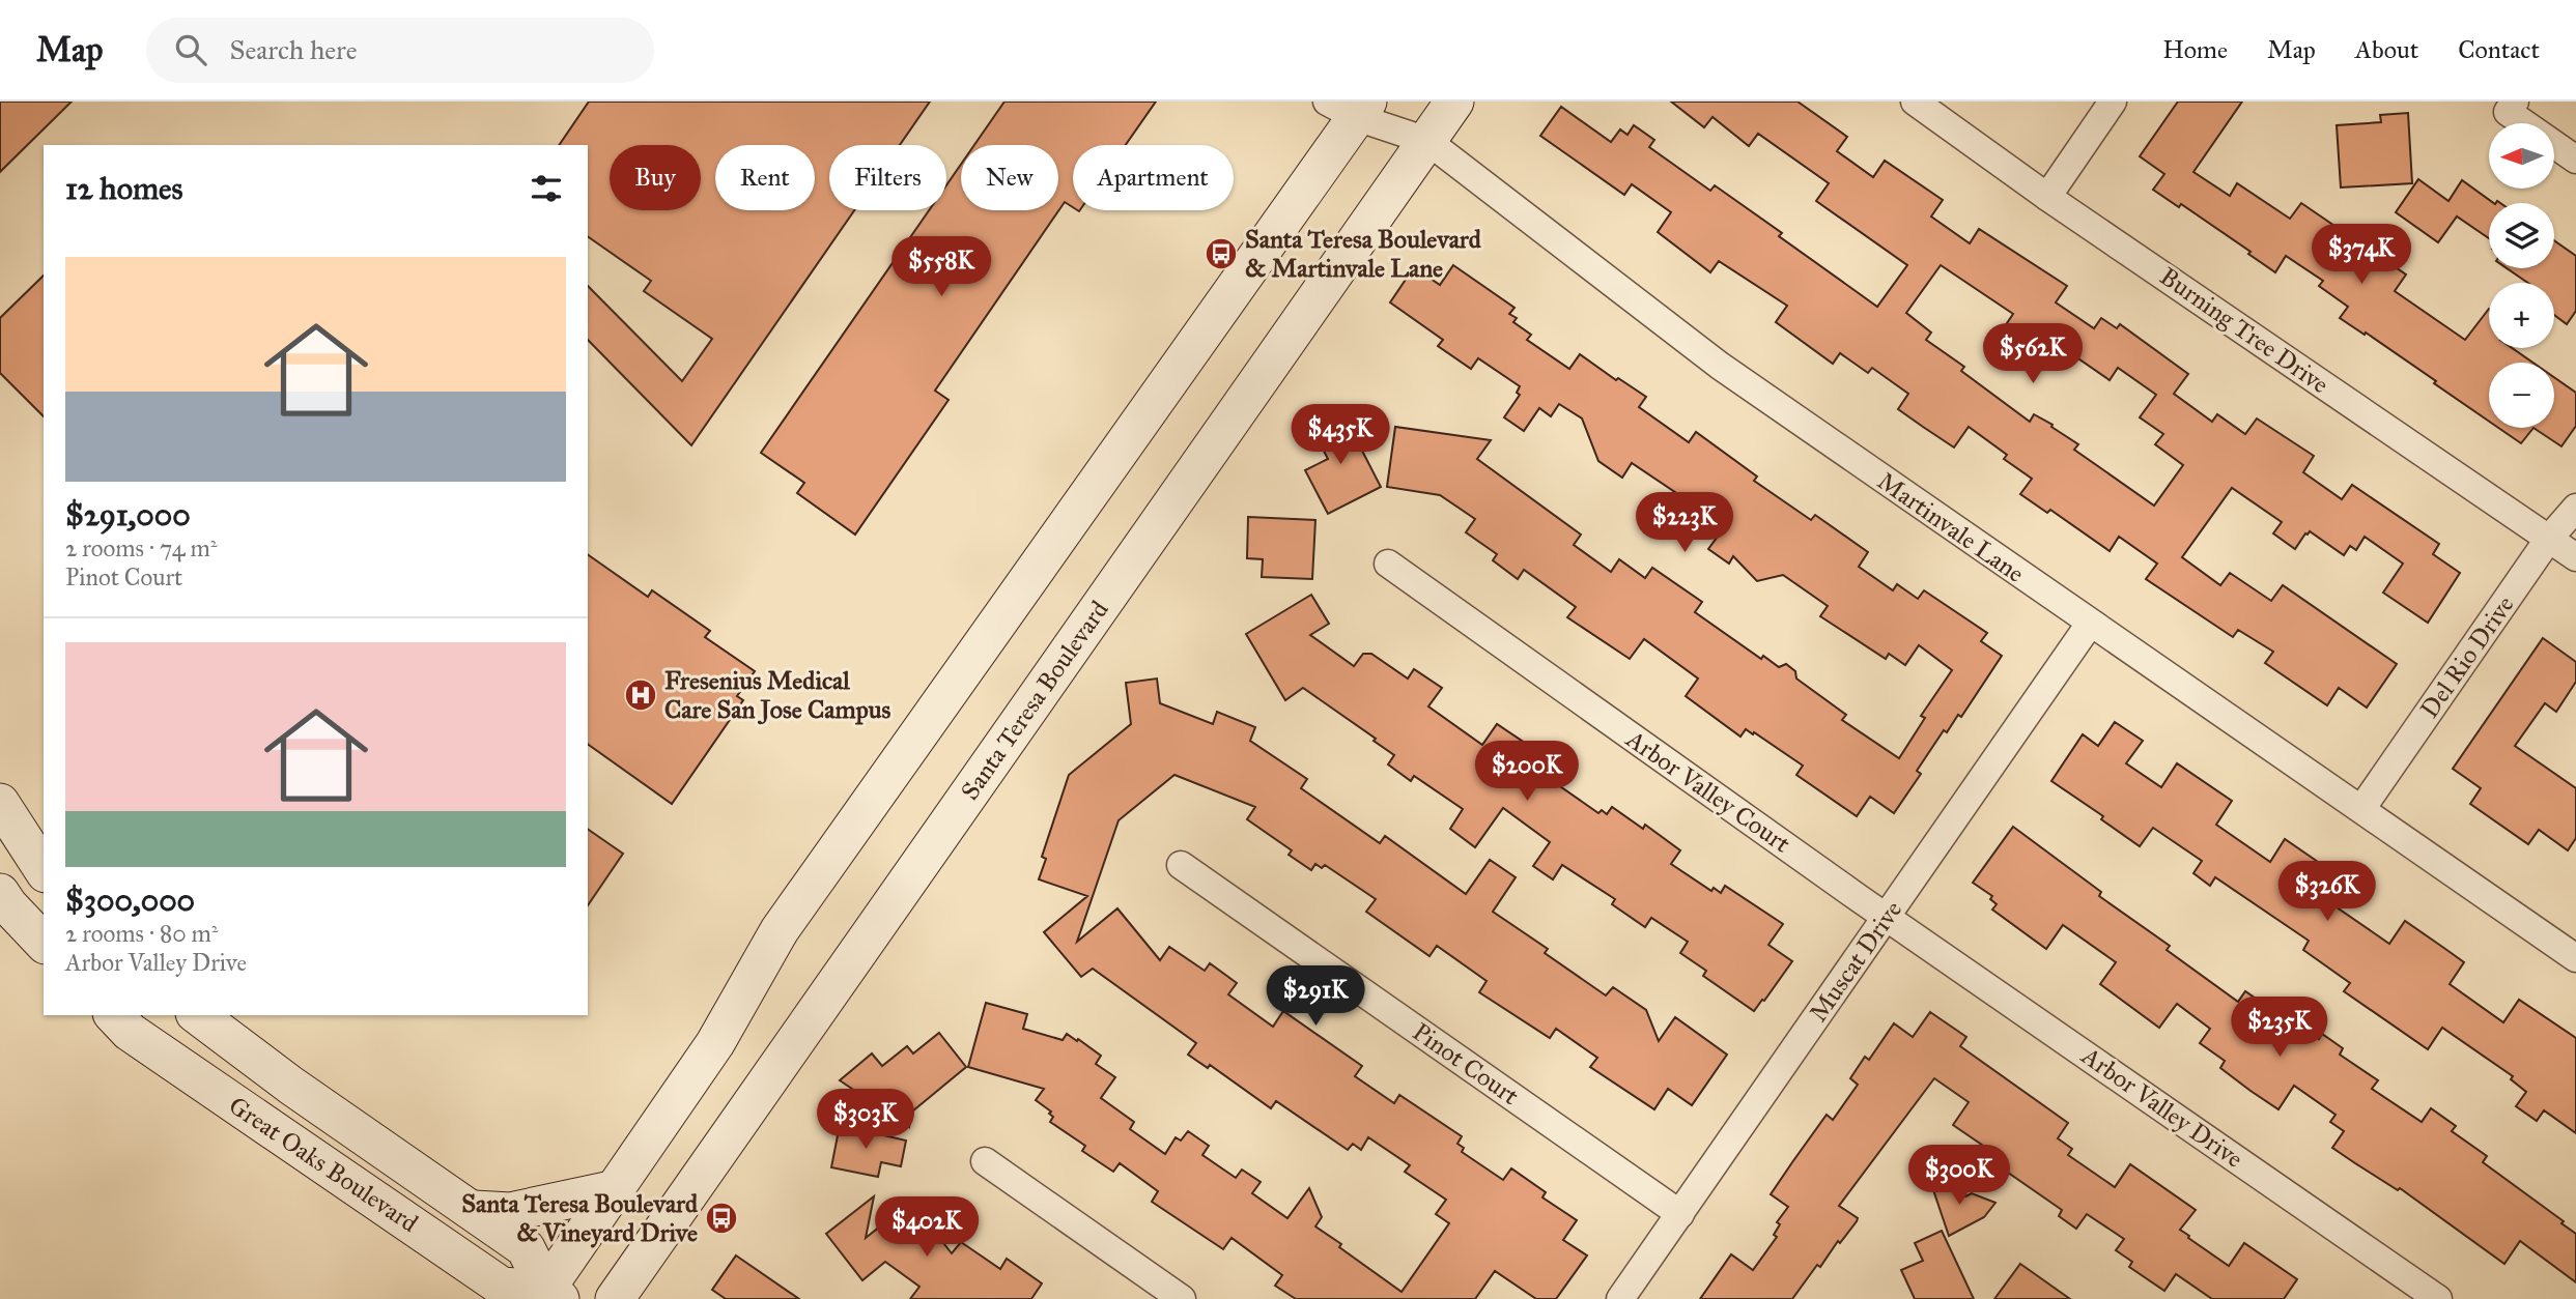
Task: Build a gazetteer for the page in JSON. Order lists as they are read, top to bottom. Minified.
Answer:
{"streets":{"main road":["Santa Teresa Boulevard","Great Oaks Boulevard"],"street":["Burning Tree Drive","Martinvale Lane","Del Rio Drive","Arbor Valley Court","Muscat Drive","Pinot Court","Arbor Valley Drive"]},"crossings":[["Burning Tree Drive","Del Rio Drive"],["Martinvale Lane","Del Rio Drive"],["Martinvale Lane","Santa Teresa Boulevard"],["Martinvale Lane","Muscat Drive"],["Arbor Valley Court","Muscat Drive"],["Arbor Valley Court","Arbor Valley Drive"],["Muscat Drive","Pinot Court"],["Muscat Drive","Arbor Valley Drive"]],"places":{"bus stop":["Santa Teresa Boulevard & Martinvale Lane","Santa Teresa Boulevard & Vineyard Drive"],"hospital":["Fresenius Medical Care San Jose Campus"]},"north":"left","page":{"header":"Map","search":"Search here","nav":["Home","Map","About","Contact"],"map_buttons":["+","−"],"chip":["Buy","Rent","Filters","New","Apartment"],"heading":"12 homes","price":["$374K","$558K","$562K","$435K","$223K","$200K","$326K","$291K","$235K","$303K","$300K","$402K"],"list":[{"name":"$291,000","note":"2 rooms · 74 m² · Pinot Court"},{"name":"$300,000","note":"2 rooms · 80 m² · Arbor Valley Drive"}]}}
